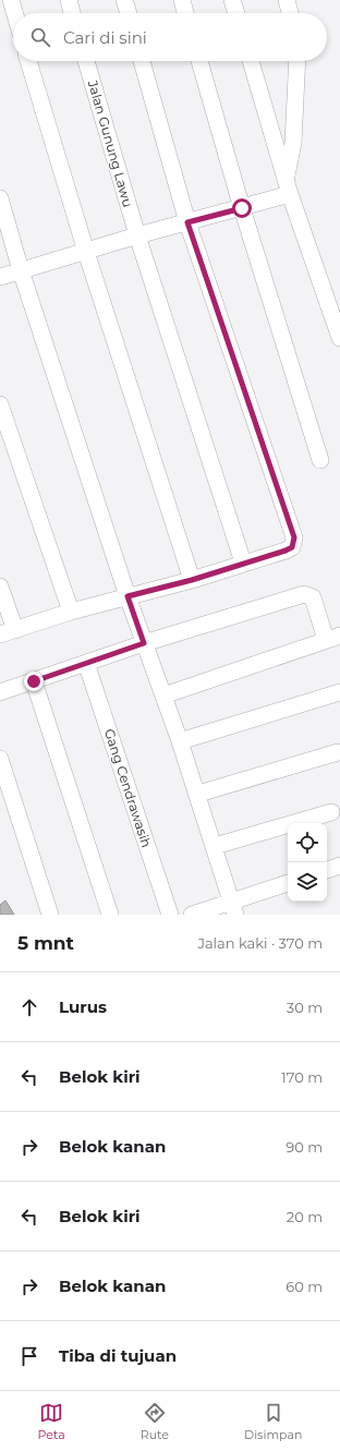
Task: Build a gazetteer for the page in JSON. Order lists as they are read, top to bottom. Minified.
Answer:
{"streets":{"street":["Jalan Gunung Lawu","Gang Cendrawasih"]},"page":{"search":"Cari di sini","heading":["5 mnt","Jalan kaki · 370 m"],"list":[["Lurus","30 m"],["Belok kiri","170 m"],["Belok kanan","90 m"],["Belok kiri","20 m"],["Belok kanan","60 m"],"Tiba di tujuan"],"nav":["Peta","Rute","Disimpan"]}}
